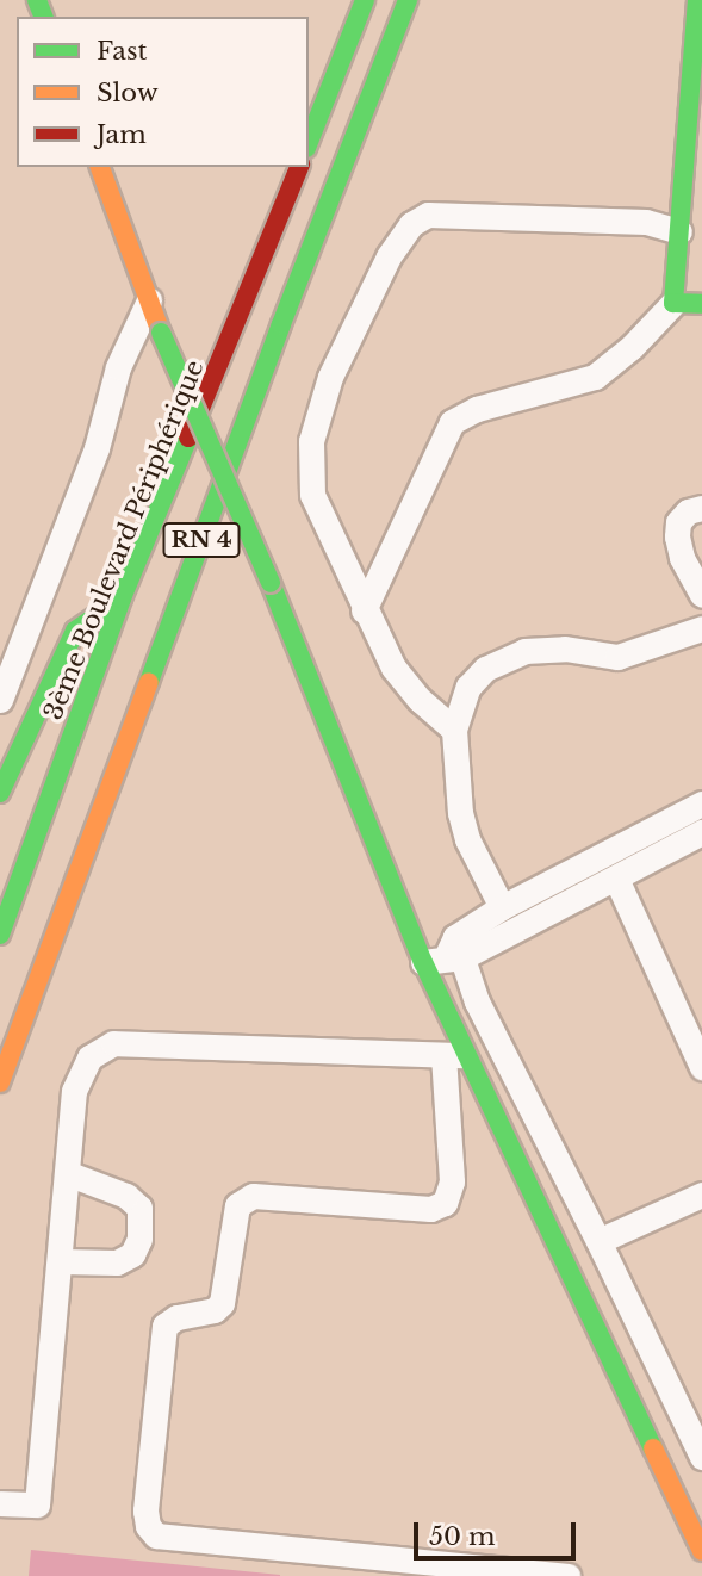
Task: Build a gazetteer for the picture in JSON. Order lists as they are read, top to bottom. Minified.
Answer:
{"streets":{"main road":["3ème Boulevard Périphérique","RN 4"]},"legend":["Fast","Slow","Jam"],"scale_bar":"50 m"}
